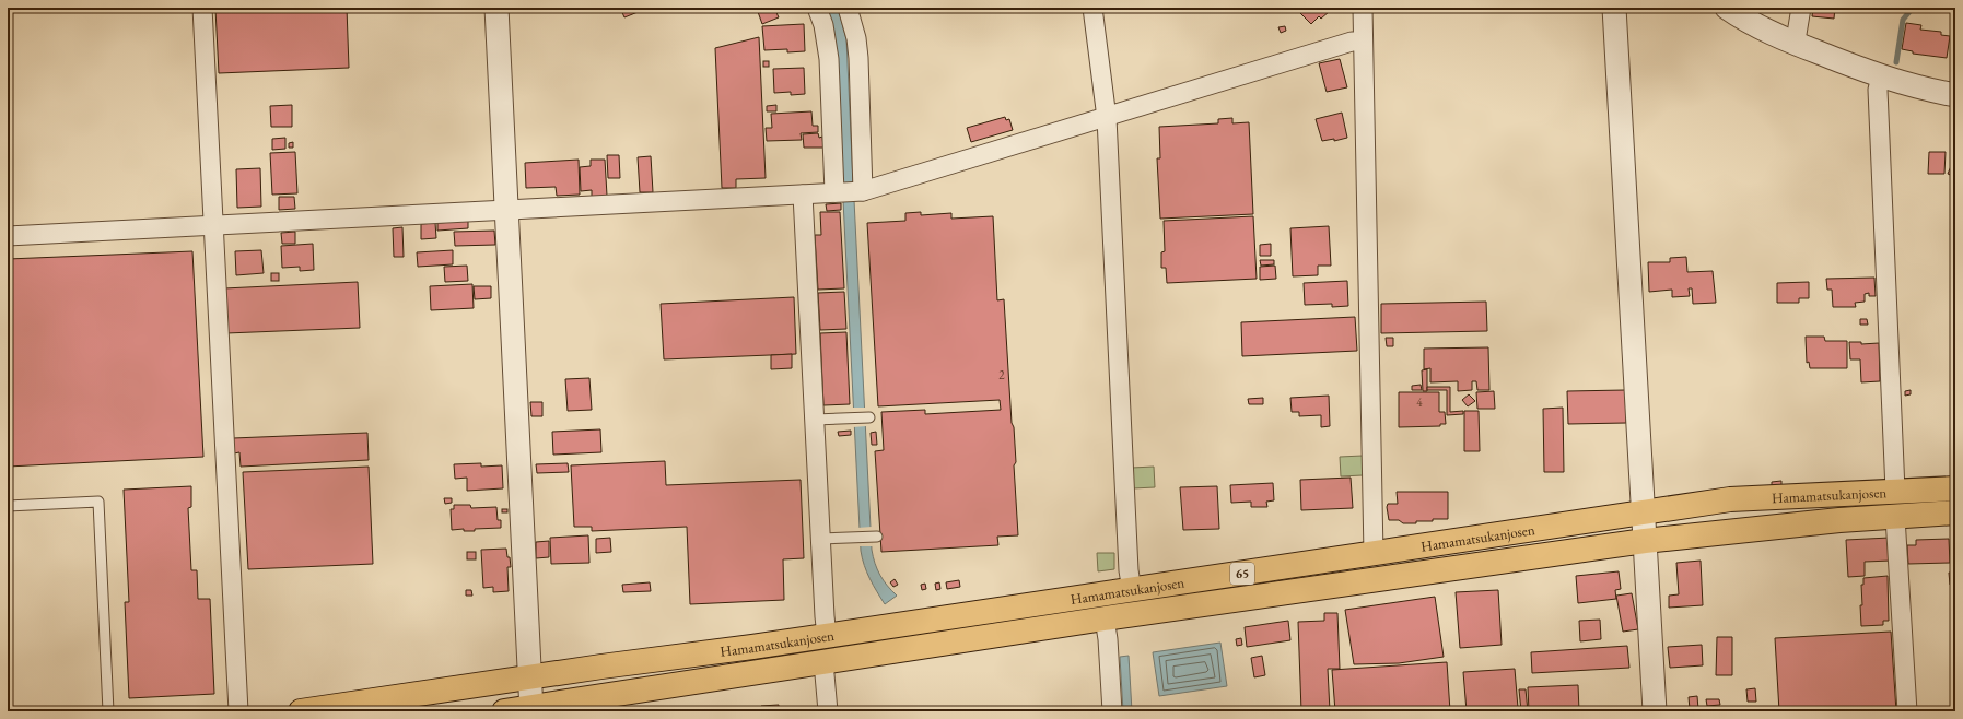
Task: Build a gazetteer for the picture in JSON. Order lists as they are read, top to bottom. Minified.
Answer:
{"streets":{"main road":["Hamamatsukanjosen","65"]},"house_numbers":["2","4"]}
